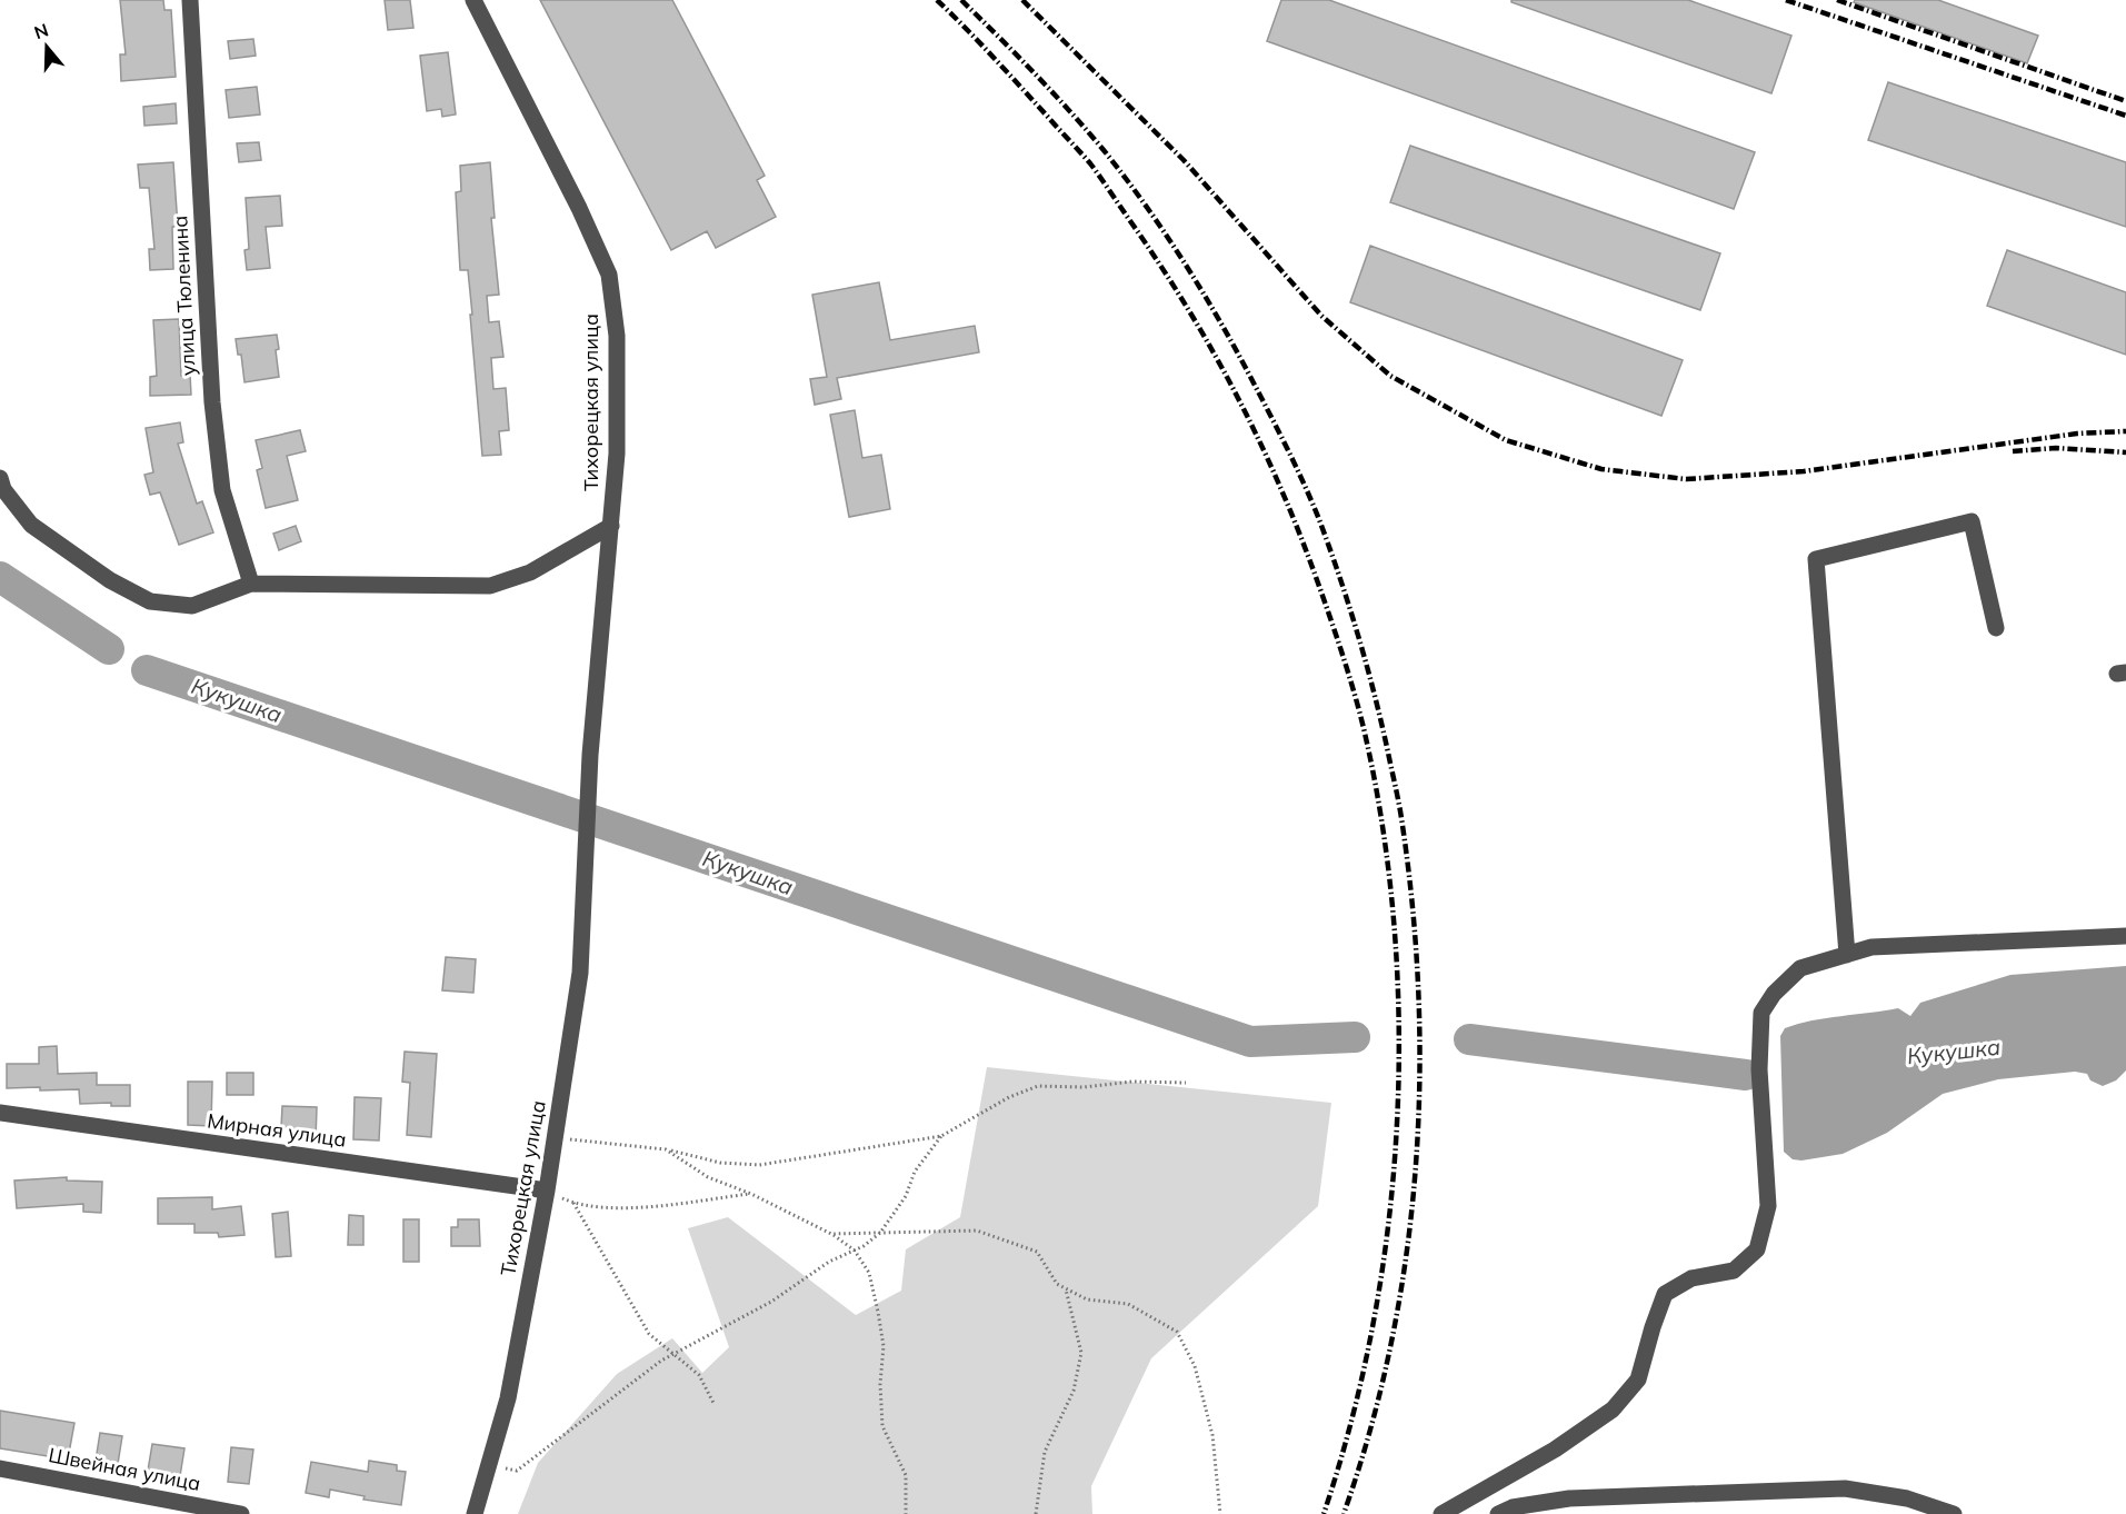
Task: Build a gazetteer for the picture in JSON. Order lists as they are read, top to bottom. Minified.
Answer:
{"streets":{"street":["улица Тюленина","Тихорецкая улица","Мирная улица","Швейная улица"]},"crossings":[["Тихорецкая улица","Мирная улица"]],"water":["Кукушка"],"north":"top"}
